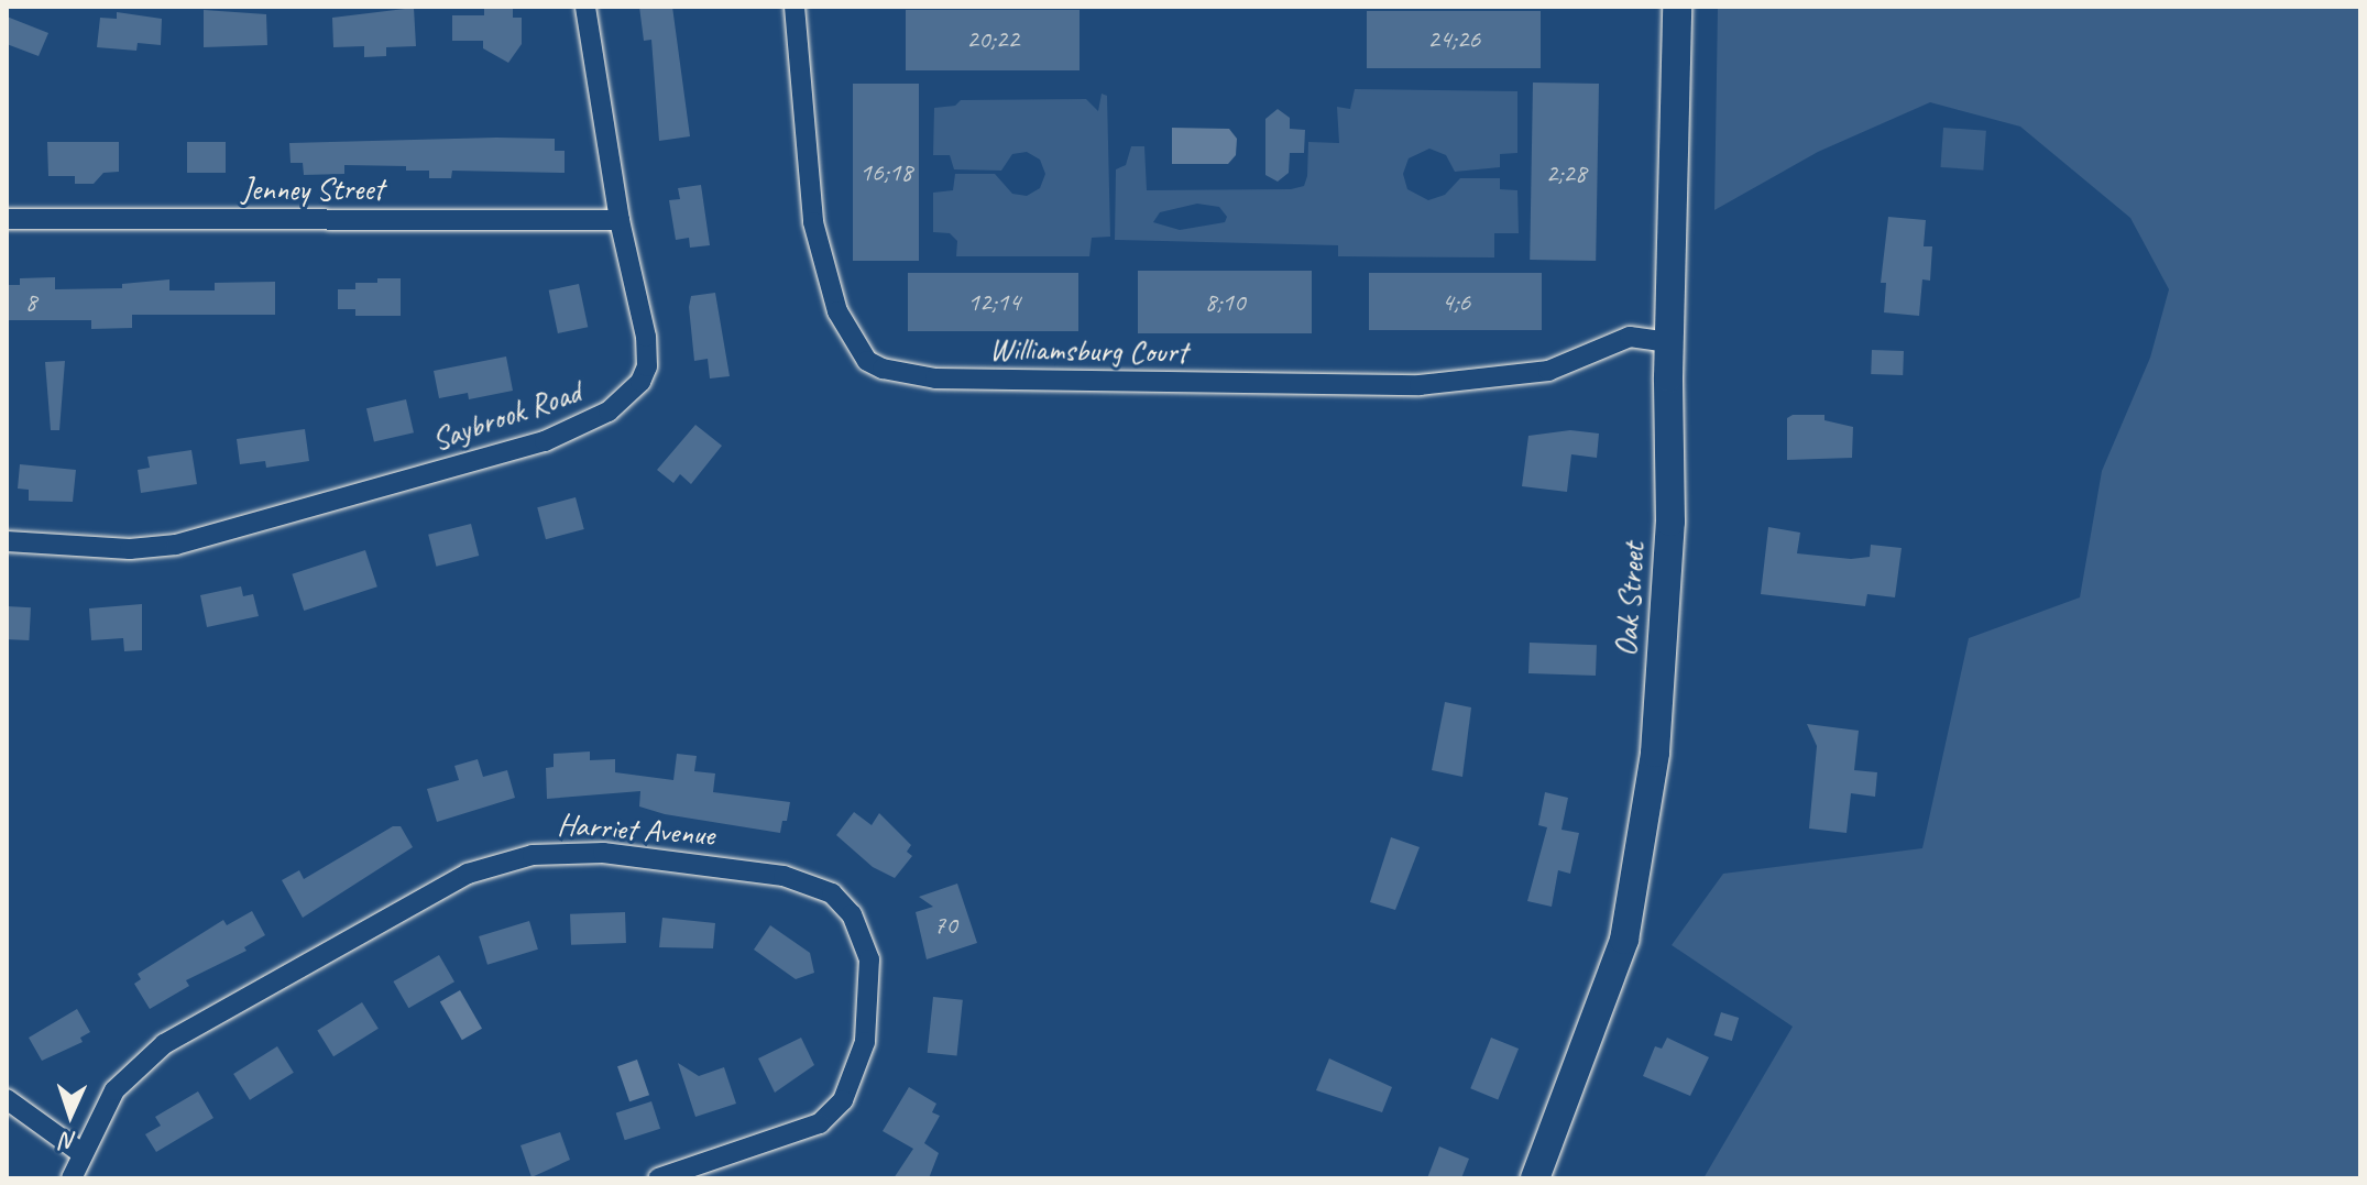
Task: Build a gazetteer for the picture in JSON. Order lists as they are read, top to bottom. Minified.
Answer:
{"streets":{"street":["Jenney Street","Williamsburg Court","Saybrook Road","Oak Street","Harriet Avenue"]},"crossings":[["Jenney Street","Saybrook Road"],["Williamsburg Court","Oak Street"]],"house_numbers":["20;22","24;26","16;18","2;28","8","12;14","8;10","4;6","70"],"north":"bottom"}
